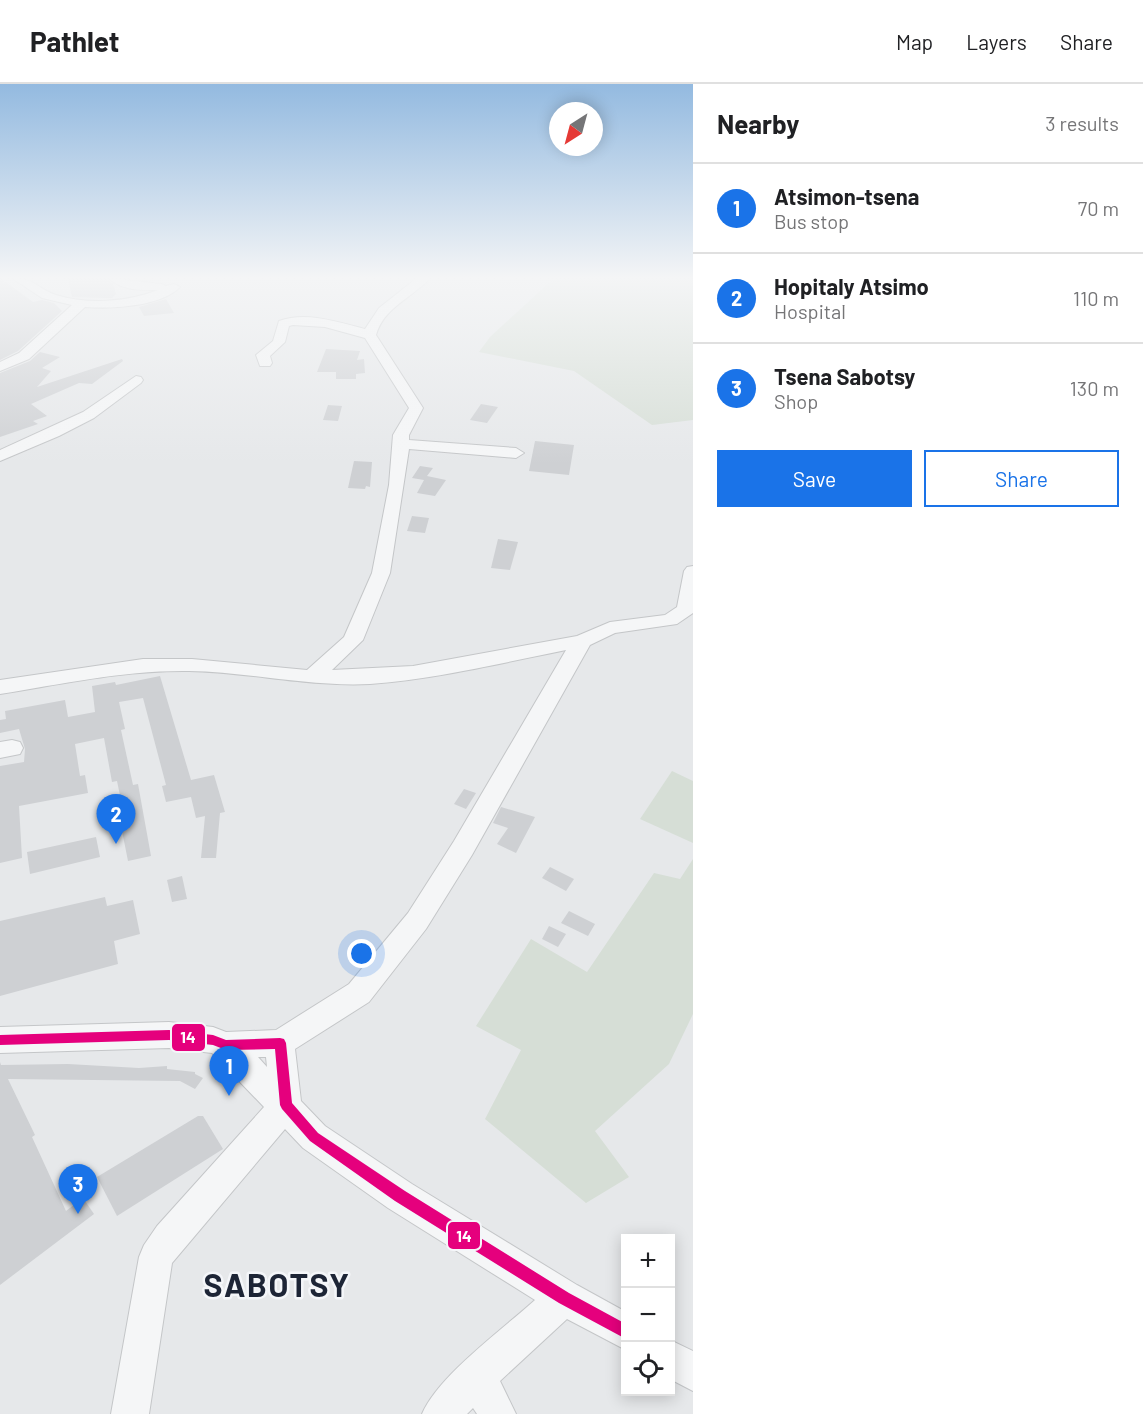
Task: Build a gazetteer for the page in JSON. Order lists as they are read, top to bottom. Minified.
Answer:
{"districts":["SABOTSY"],"lines":["transit line 14"],"north":"bottom left","page":{"header":"Pathlet","nav":["Map","Layers","Share"],"heading":["Nearby","3 results"],"list":[{"mark":"1","name":"Atsimon-tsena","note":"Bus stop","value":"70 m"},{"mark":"2","name":"Hopitaly Atsimo","note":"Hospital","value":"110 m"},{"mark":"3","name":"Tsena Sabotsy","note":"Shop","value":"130 m"}],"buttons":["Save","Share"],"pins":["2","1","3"],"map_buttons":["+","−"]}}
